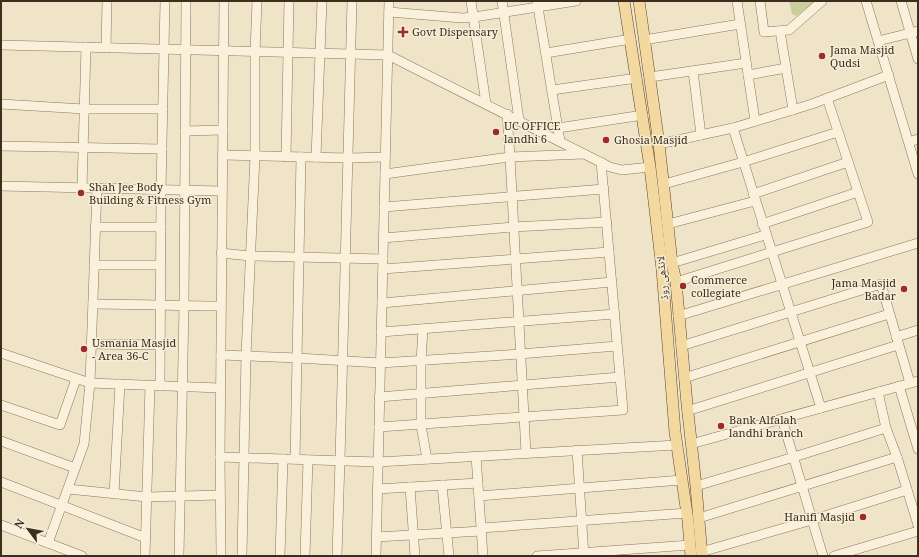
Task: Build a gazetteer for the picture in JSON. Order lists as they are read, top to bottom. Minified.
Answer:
{"streets":{"main road":["لانڈھی روڈ"]},"places":{"health":["Govt Dispensary"],"other":["Jama Masjid Qudsi","UC OFFICE landhi 6","Ghosia Masjid","Shah Jee Body Building & Fitness Gym","Commerce collegiate","Jama Masjid Badar","Usmania Masjid - Area 36-C","Bank Alfalah landhi branch","Hanifi Masjid"]},"north":"top left"}
